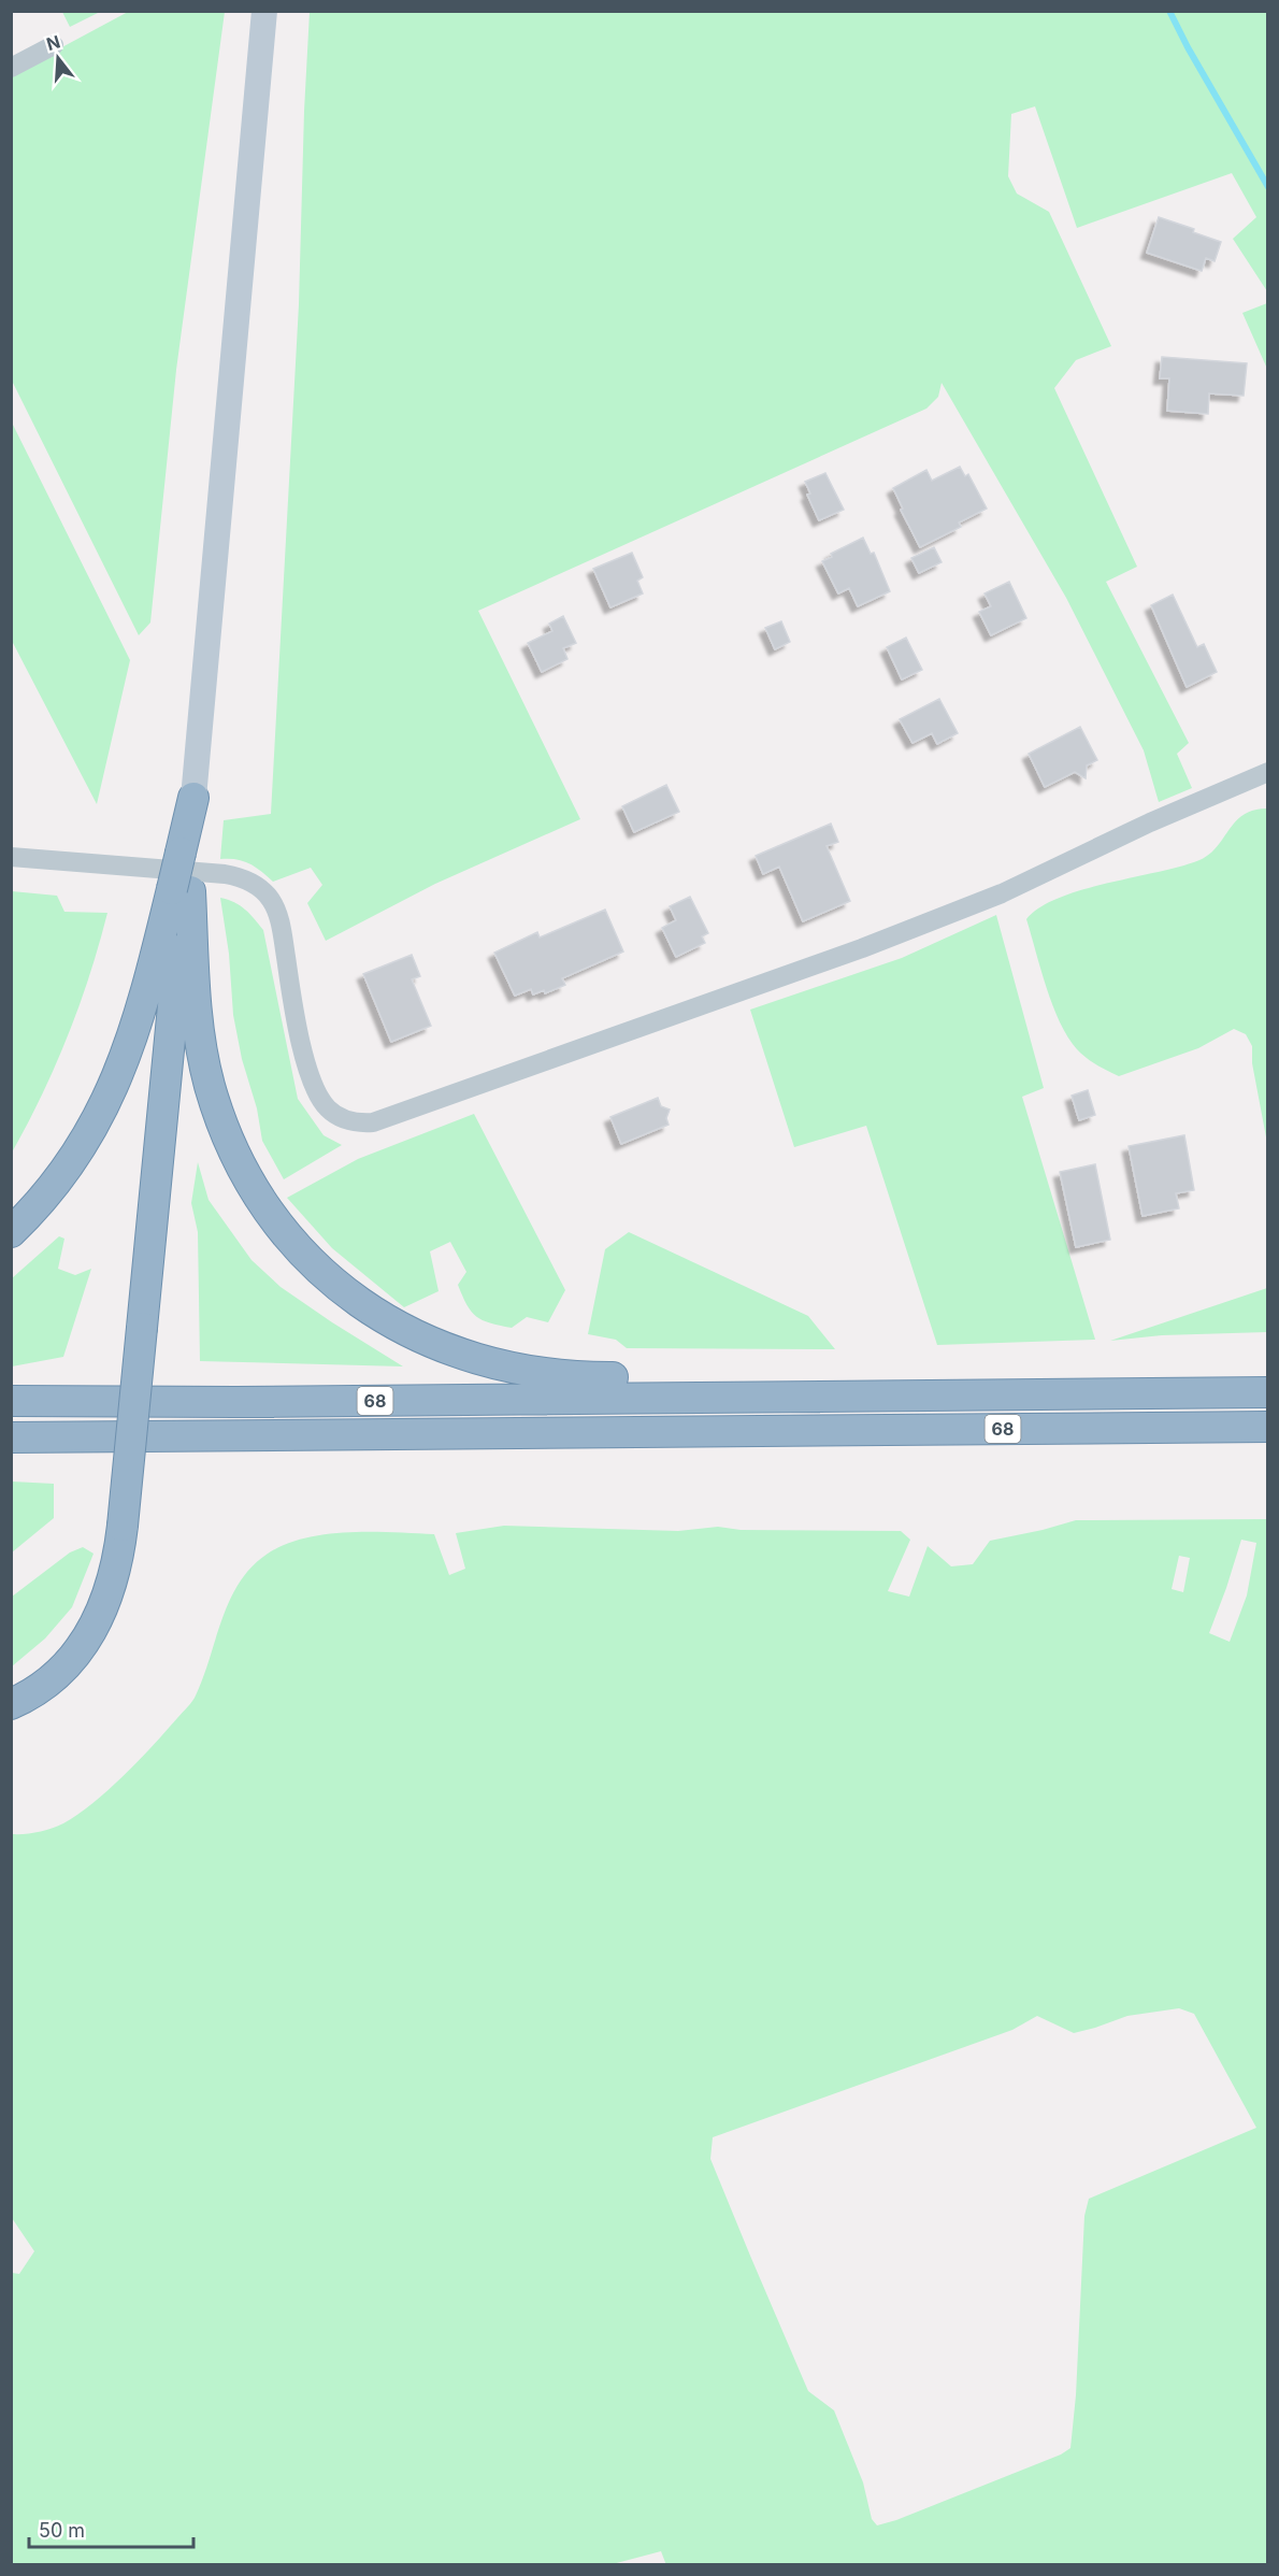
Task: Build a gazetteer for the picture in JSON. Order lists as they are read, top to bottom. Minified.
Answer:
{"streets":{"highway":["68"]},"scale_bar":"50 m","north":"top"}
